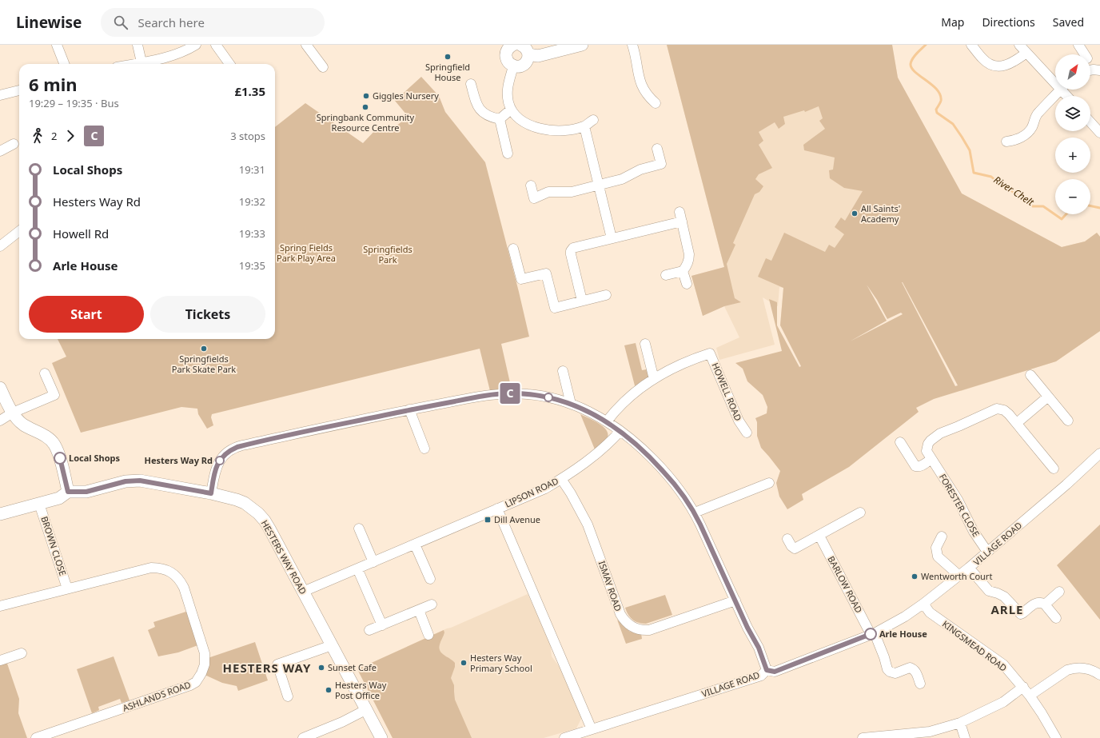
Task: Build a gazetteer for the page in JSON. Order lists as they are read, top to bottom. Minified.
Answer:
{"streets":{"street":["HOWELL ROAD","LIPSON ROAD","FORESTER CLOSE","VILLAGE ROAD","BROWN CLOSE","HESTERS WAY ROAD","BARLOW ROAD","ISMAY ROAD","KINGSMEAD ROAD","ASHLANDS ROAD"]},"crossings":[["LIPSON ROAD","HESTERS WAY ROAD"],["LIPSON ROAD","ISMAY ROAD"],["FORESTER CLOSE","VILLAGE ROAD"],["VILLAGE ROAD","BARLOW ROAD"],["VILLAGE ROAD","KINGSMEAD ROAD"],["BROWN CLOSE","HESTERS WAY ROAD"],["BROWN CLOSE","ASHLANDS ROAD"]],"districts":["ARLE","HESTERS WAY"],"water":["River Chelt"],"parks":["Spring Fields Park Play Area","Springfields Park"],"places":{"other":["Springfield House","Giggles Nursery","Springbank Community Resource Centre","All Saints' Academy","Springfields Park Skate Park","Local Shops","Hesters Way Rd","Wentworth Court","Arle House","Hesters Way Primary School","Sunset Cafe","Hesters Way Post Office"],"transit":["Dill Avenue"]},"lines":["bus line C"],"north":"top right","page":{"header":"Linewise","search":"Search here","nav":["Map","Directions","Saved"],"on_map":"C","map_buttons":["+","−"],"heading":["6 min","19:29 – 19:35 · Bus","£1.35"],"legs":["2","C","3 stops"],"list":[{"name":"Local Shops","value":"19:31"},{"name":"Hesters Way Rd","value":"19:32"},{"name":"Howell Rd","value":"19:33"},{"name":"Arle House","value":"19:35"}],"buttons":["Start","Tickets"]}}
